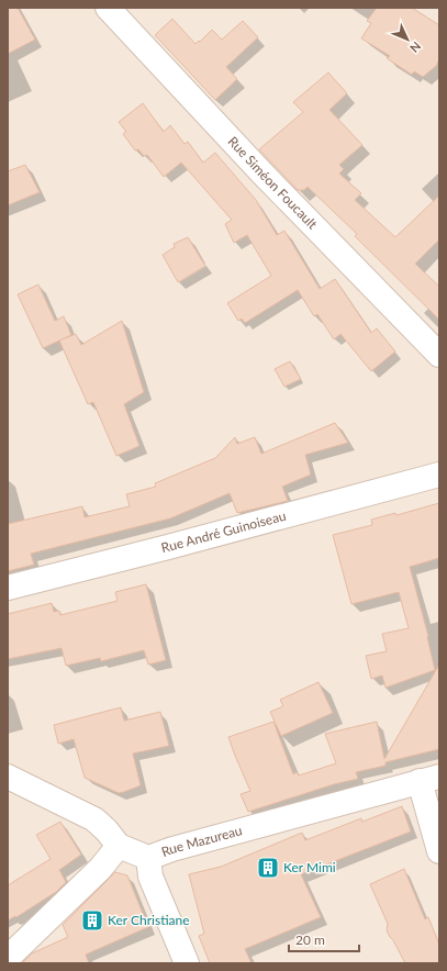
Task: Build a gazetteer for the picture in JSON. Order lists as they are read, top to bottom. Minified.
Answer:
{"streets":{"street":["Rue Siméon Foucault","Rue André Guinoiseau","Rue Mazureau"]},"places":{"building":["Ker Mimi","Ker Christiane"]},"scale_bar":"20 m","north":"bottom right"}
